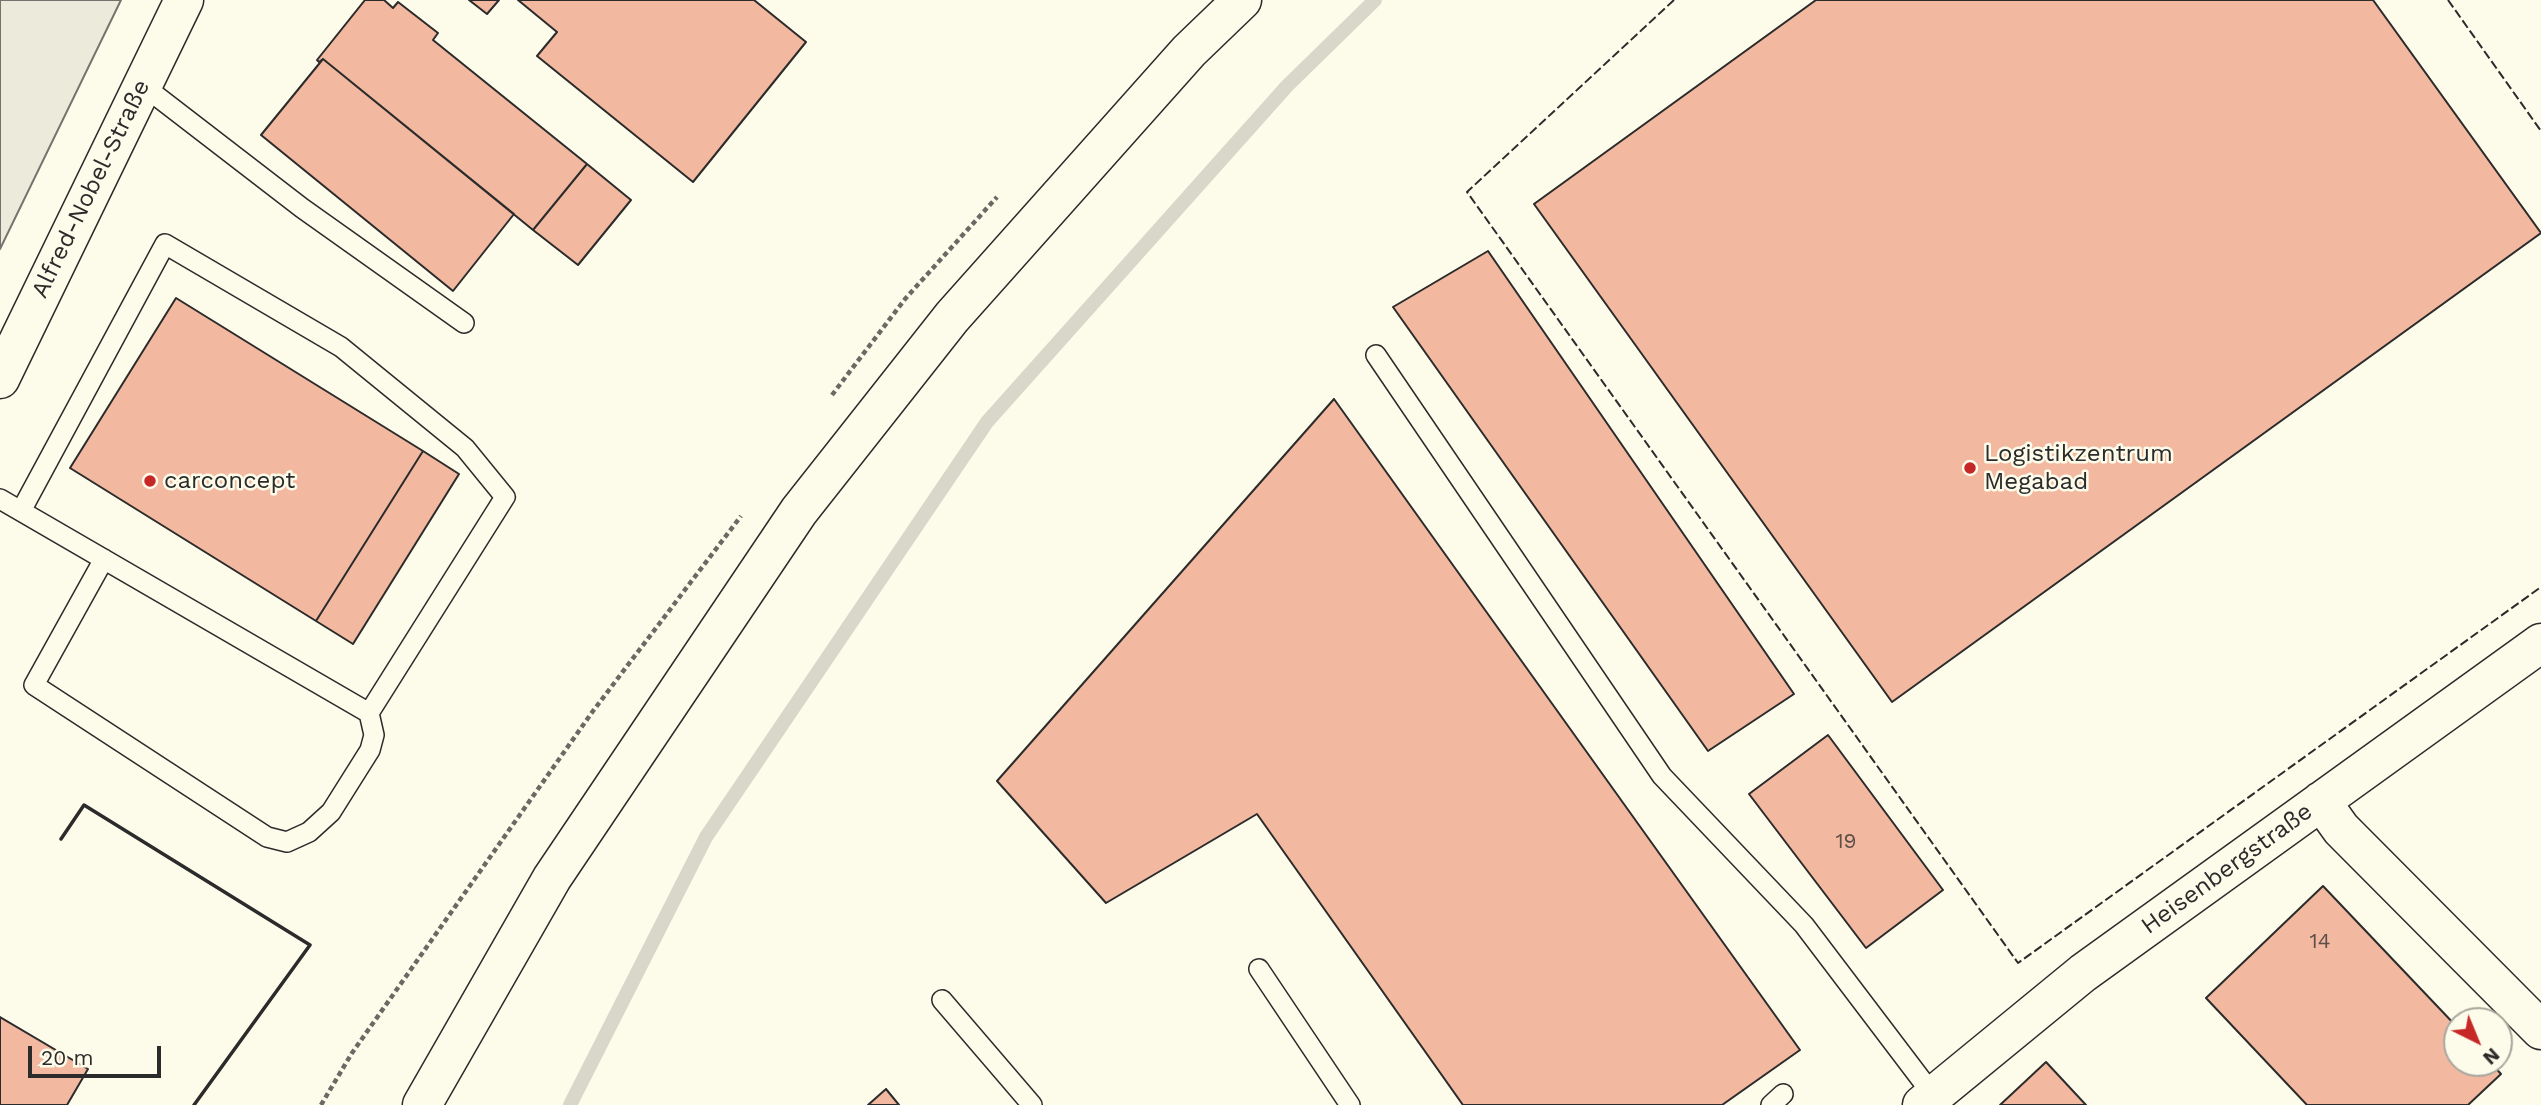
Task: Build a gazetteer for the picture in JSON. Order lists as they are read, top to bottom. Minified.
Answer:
{"streets":{"street":["Alfred-Nobel-Straße","Heisenbergstraße"]},"places":["Logistikzentrum Megabad","carconcept"],"house_numbers":["19","14"],"scale_bar":"20 m","north":"bottom right"}
